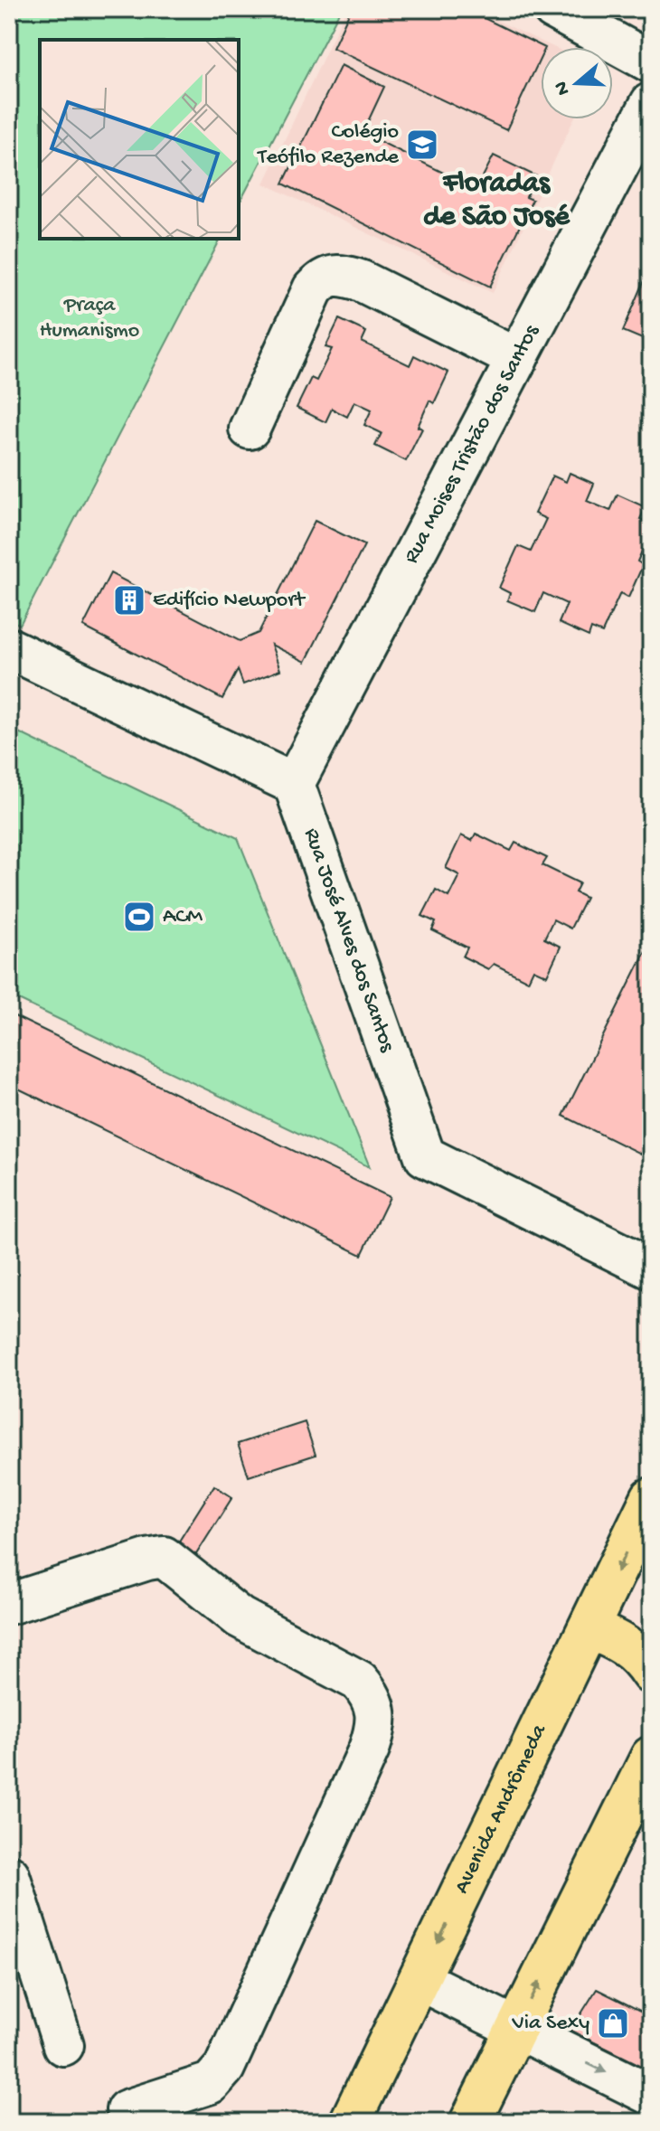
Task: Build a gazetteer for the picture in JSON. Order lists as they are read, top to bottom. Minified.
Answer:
{"streets":{"main road":["Avenida Andrômeda"],"street":["Rua Moises Tristão dos Santos","Rua José Alves dos Santos"]},"crossings":[["Rua Moises Tristão dos Santos","Rua José Alves dos Santos"]],"districts":["Floradas de São José"],"parks":["Praça Humanismo"],"places":{"school or university":["Colégio Teófilo Rezende"],"building":["Edifício Newport"],"sports":["ACM"],"shop":["Via Sexy"]},"north":"left"}
